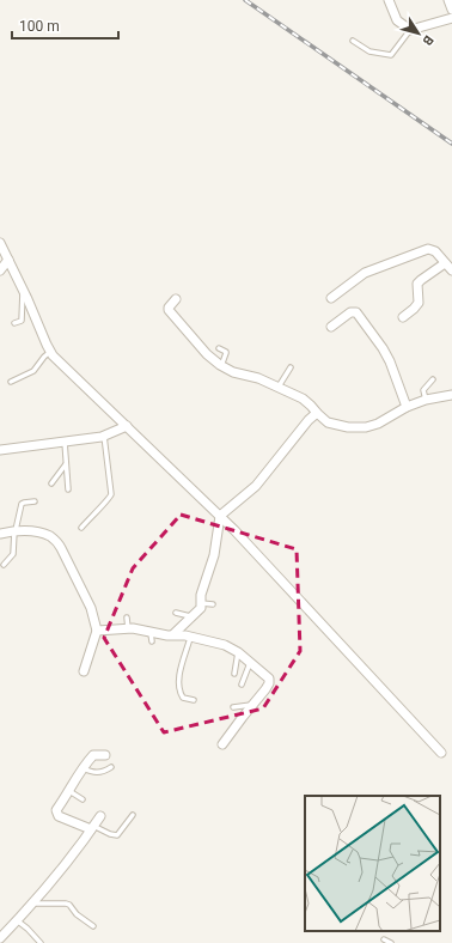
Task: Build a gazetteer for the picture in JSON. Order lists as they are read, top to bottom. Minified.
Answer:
{"scale_bar":"100 m","north":"bottom right"}
